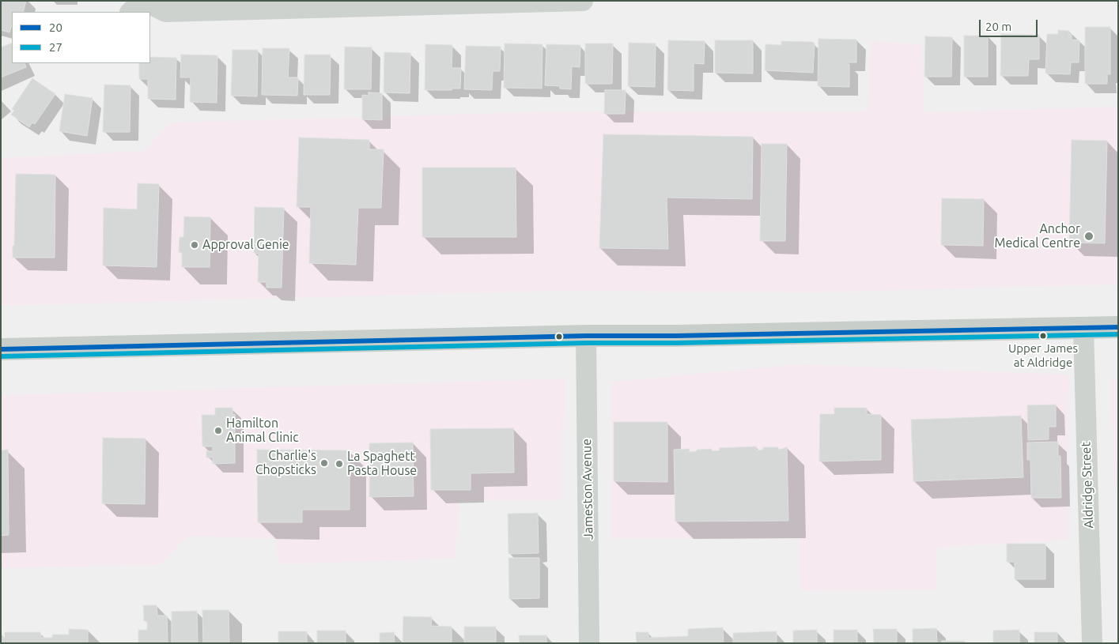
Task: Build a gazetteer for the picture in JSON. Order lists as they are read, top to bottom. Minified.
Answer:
{"streets":{"street":["Aldridge Street","Jameston Avenue"]},"places":["Anchor Medical Centre","Approval Genie","Upper James at Aldridge","Hamilton Animal Clinic","Charlie's Chopsticks","La Spaghett Pasta House"],"lines":["transit line 20","transit line 27"],"legend":["20","27"],"scale_bar":"20 m"}
